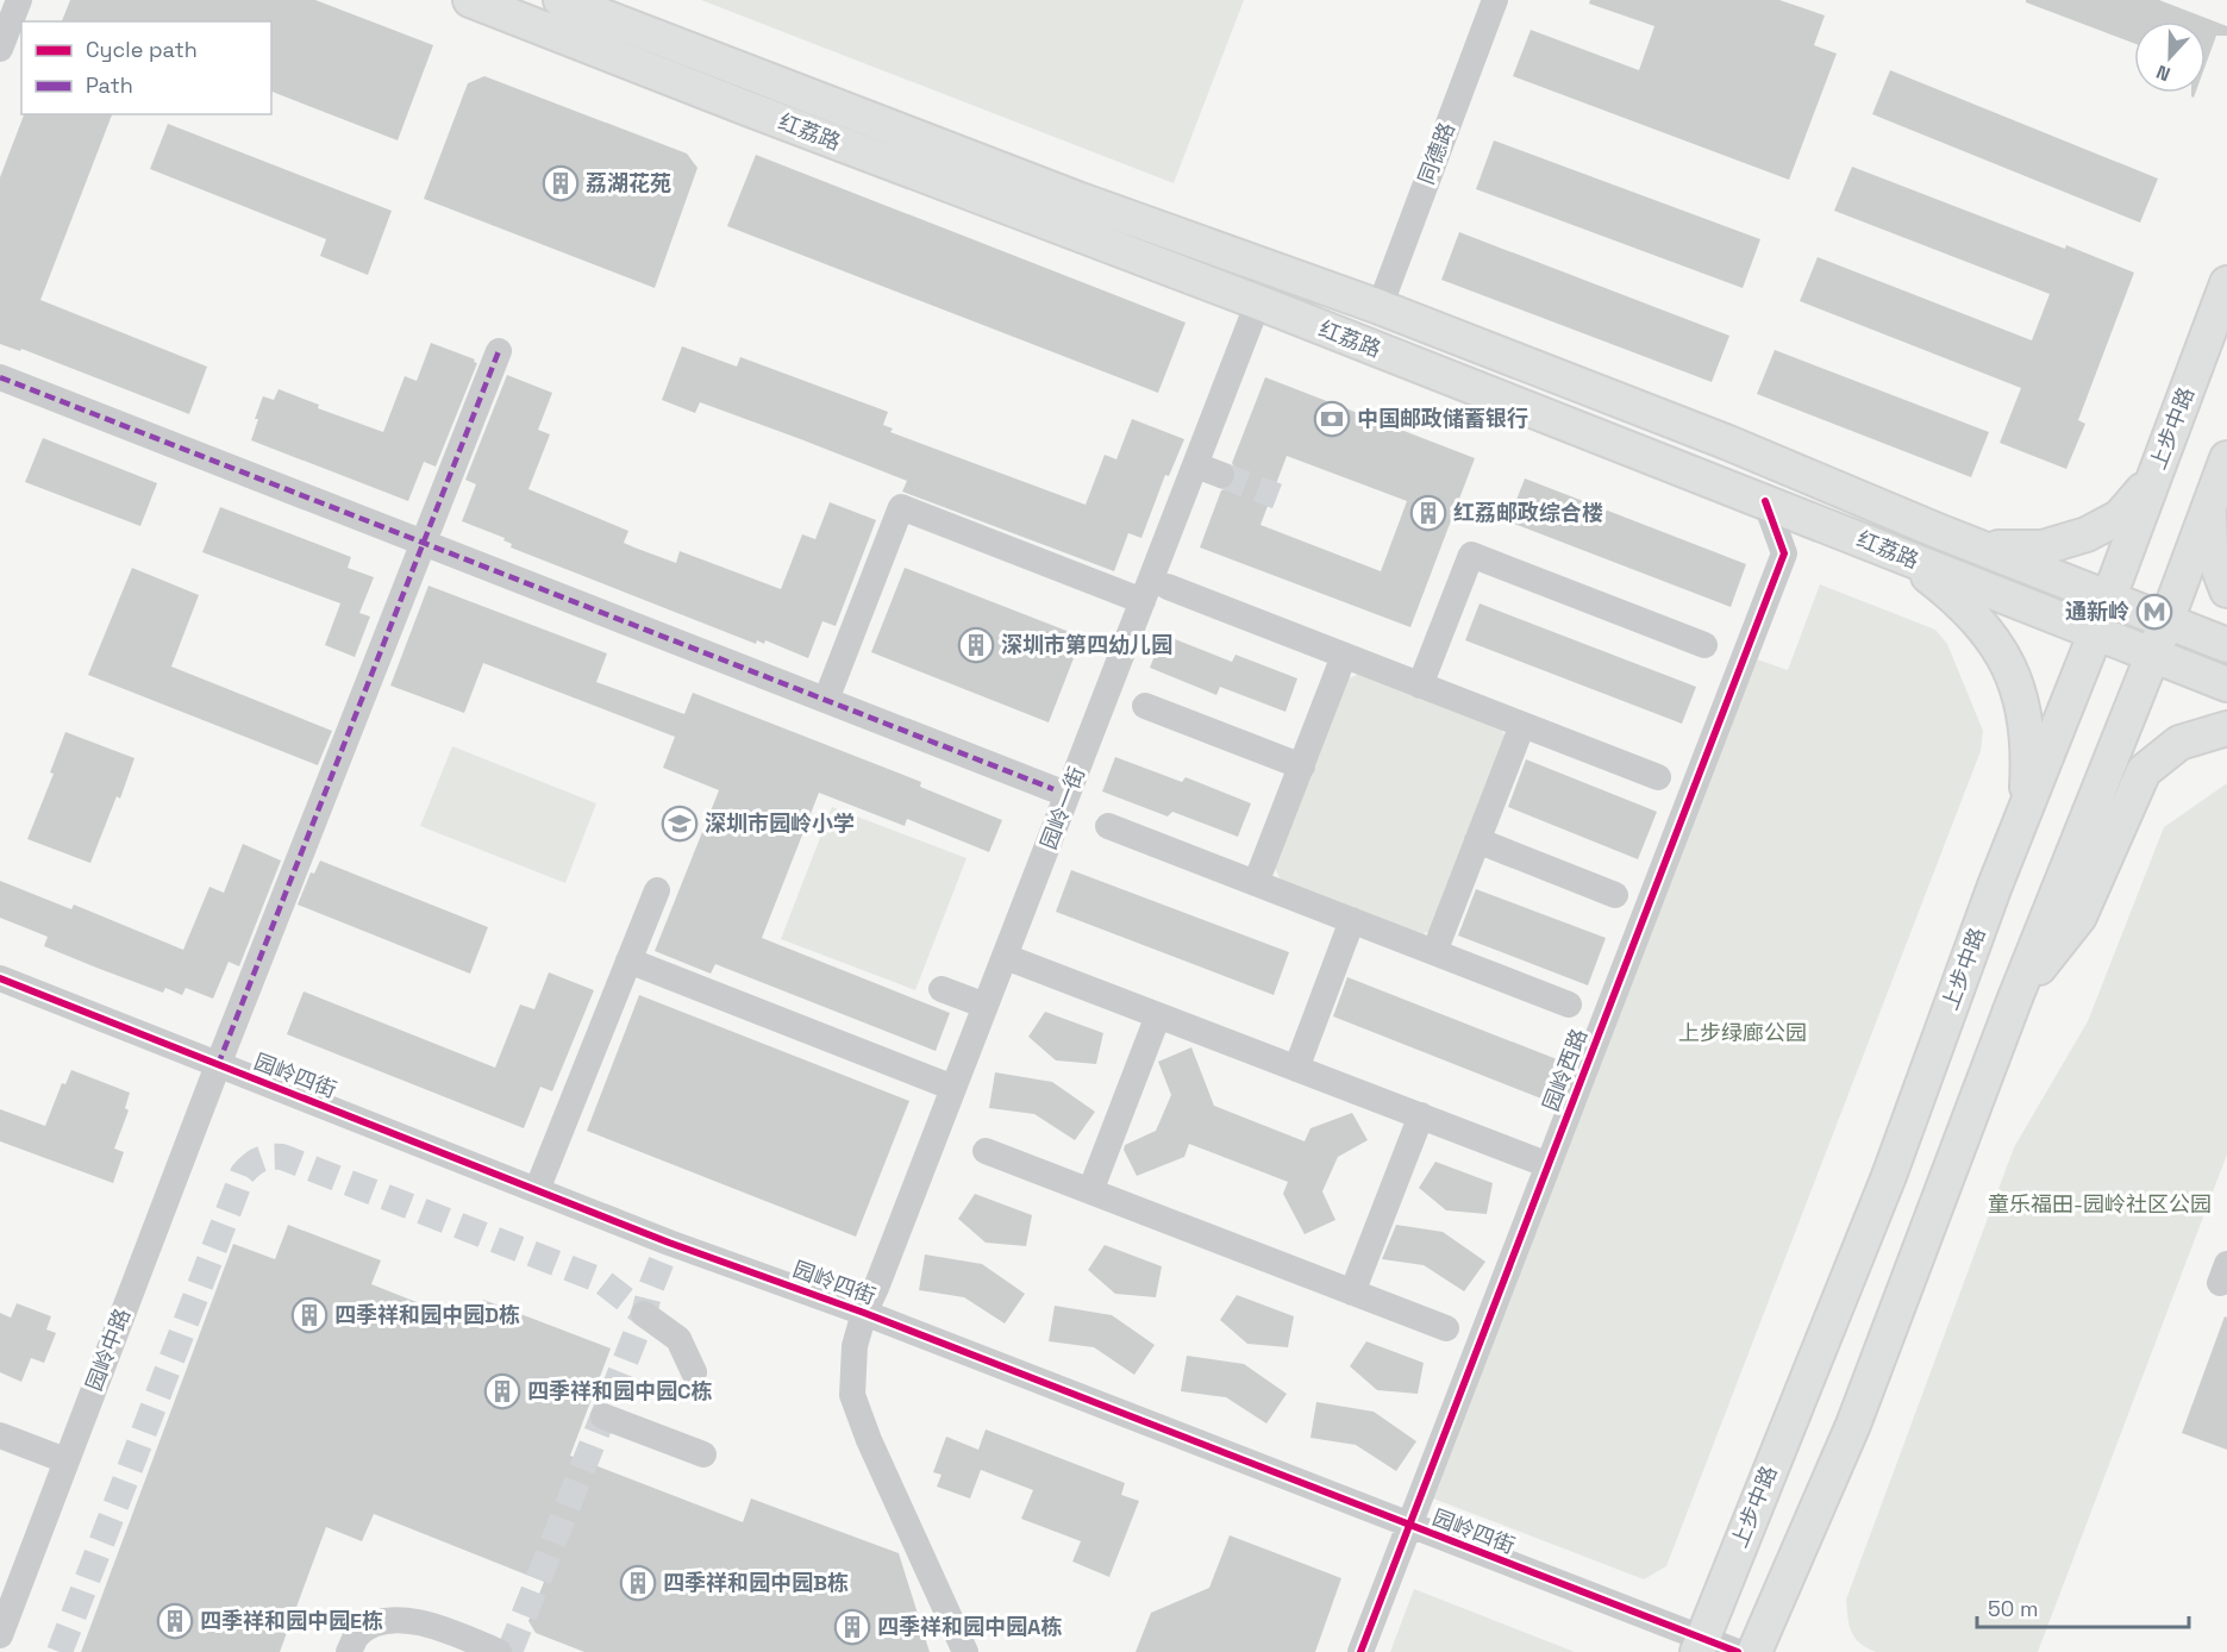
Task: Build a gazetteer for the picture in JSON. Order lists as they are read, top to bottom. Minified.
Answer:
{"streets":{"main road":["红荔路","上步中路"],"street":["同德路","园岭一街","园岭西路","园岭四街","园岭中路"]},"crossings":[["红荔路","同德路"],["红荔路","上步中路"],["红荔路","园岭一街"],["红荔路","园岭西路"],["上步中路","园岭四街"],["园岭一街","园岭四街"],["园岭西路","园岭四街"],["园岭四街","园岭中路"]],"parks":["上步绿廊公园","童乐福田-园岭社区公园"],"places":{"building":["荔湖花苑","红荔邮政综合楼","深圳市第四幼儿园","四季祥和园中园D栋","四季祥和园中园C栋","四季祥和园中园B栋","四季祥和园中园E栋","四季祥和园中园A栋"],"bank":["中国邮政储蓄银行"],"metro station":["通新岭"],"school or university":["深圳市园岭小学"]},"legend":["Cycle path","Path"],"scale_bar":"50 m","north":"bottom"}
